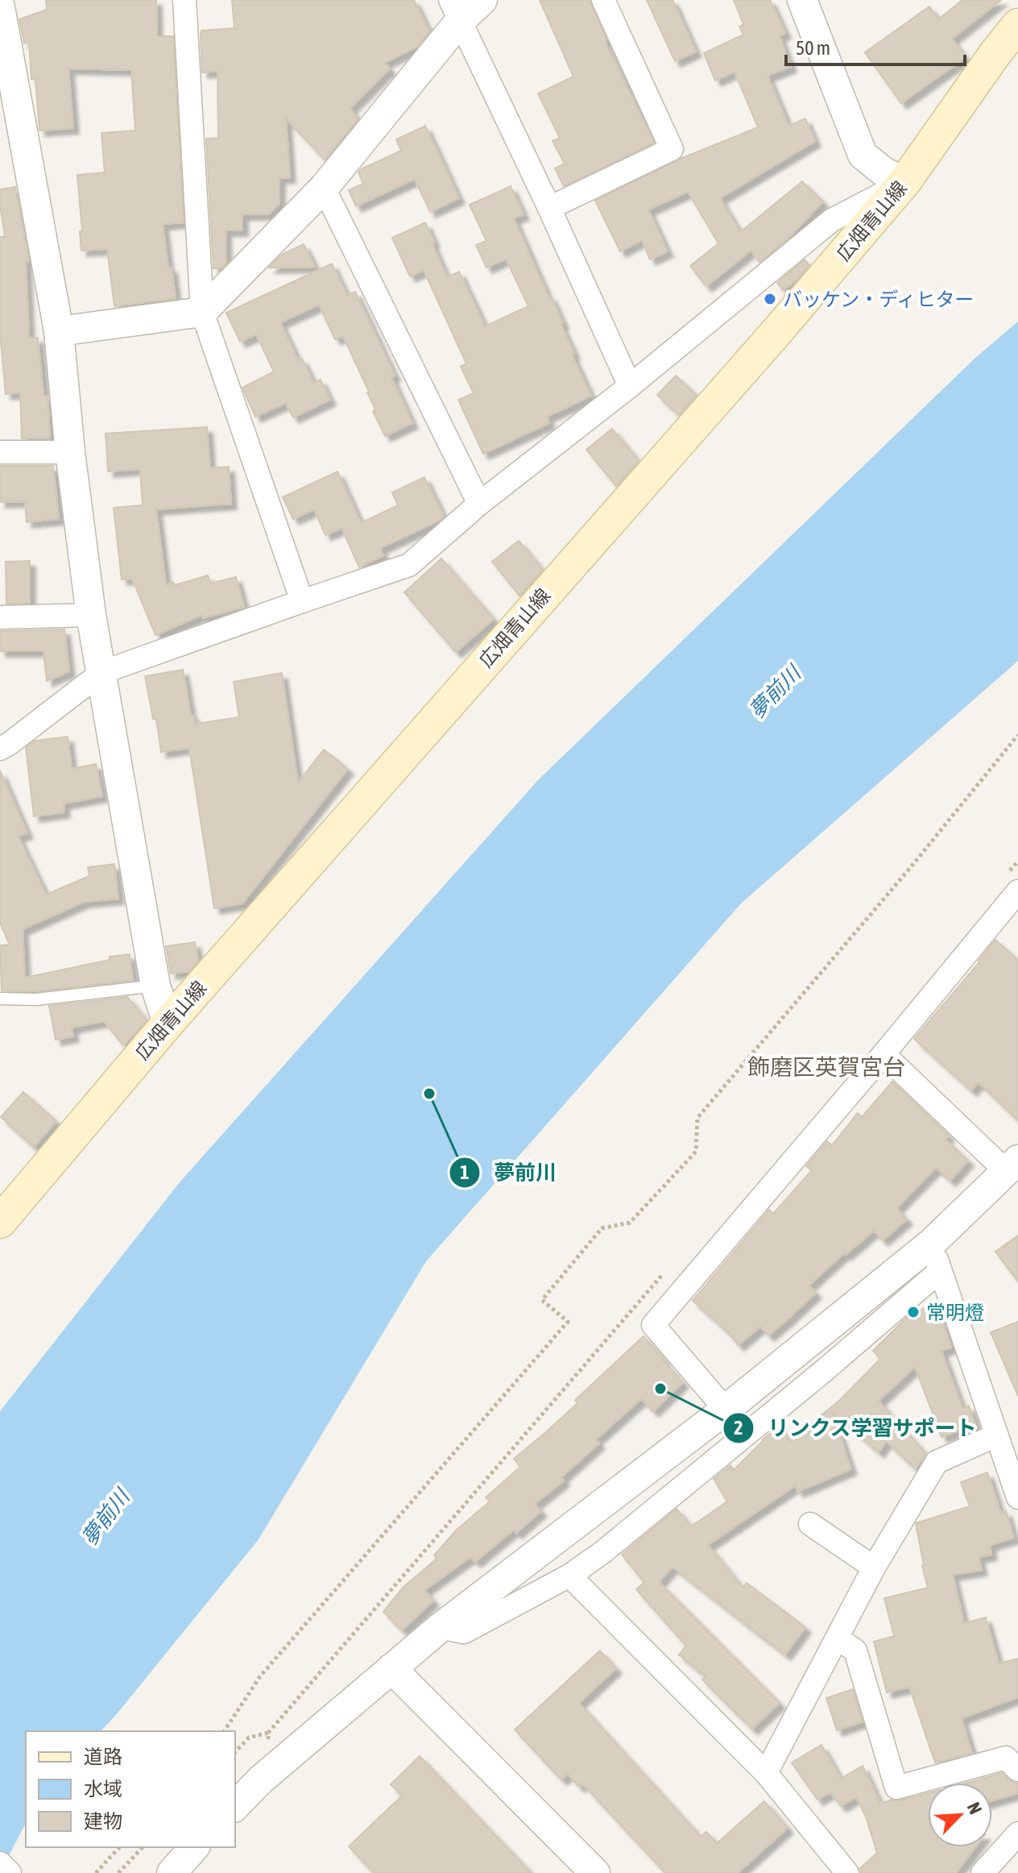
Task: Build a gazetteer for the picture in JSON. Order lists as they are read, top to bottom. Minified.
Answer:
{"streets":{"main road":["広畑青山線"]},"districts":["飾磨区英賀宮台"],"water":["夢前川"],"places":["バッケン・ディヒター","夢前川","常明燈","リンクス学習サポート"],"legend":["道路","水域","建物"],"scale_bar":"50 m","north":"top right"}
